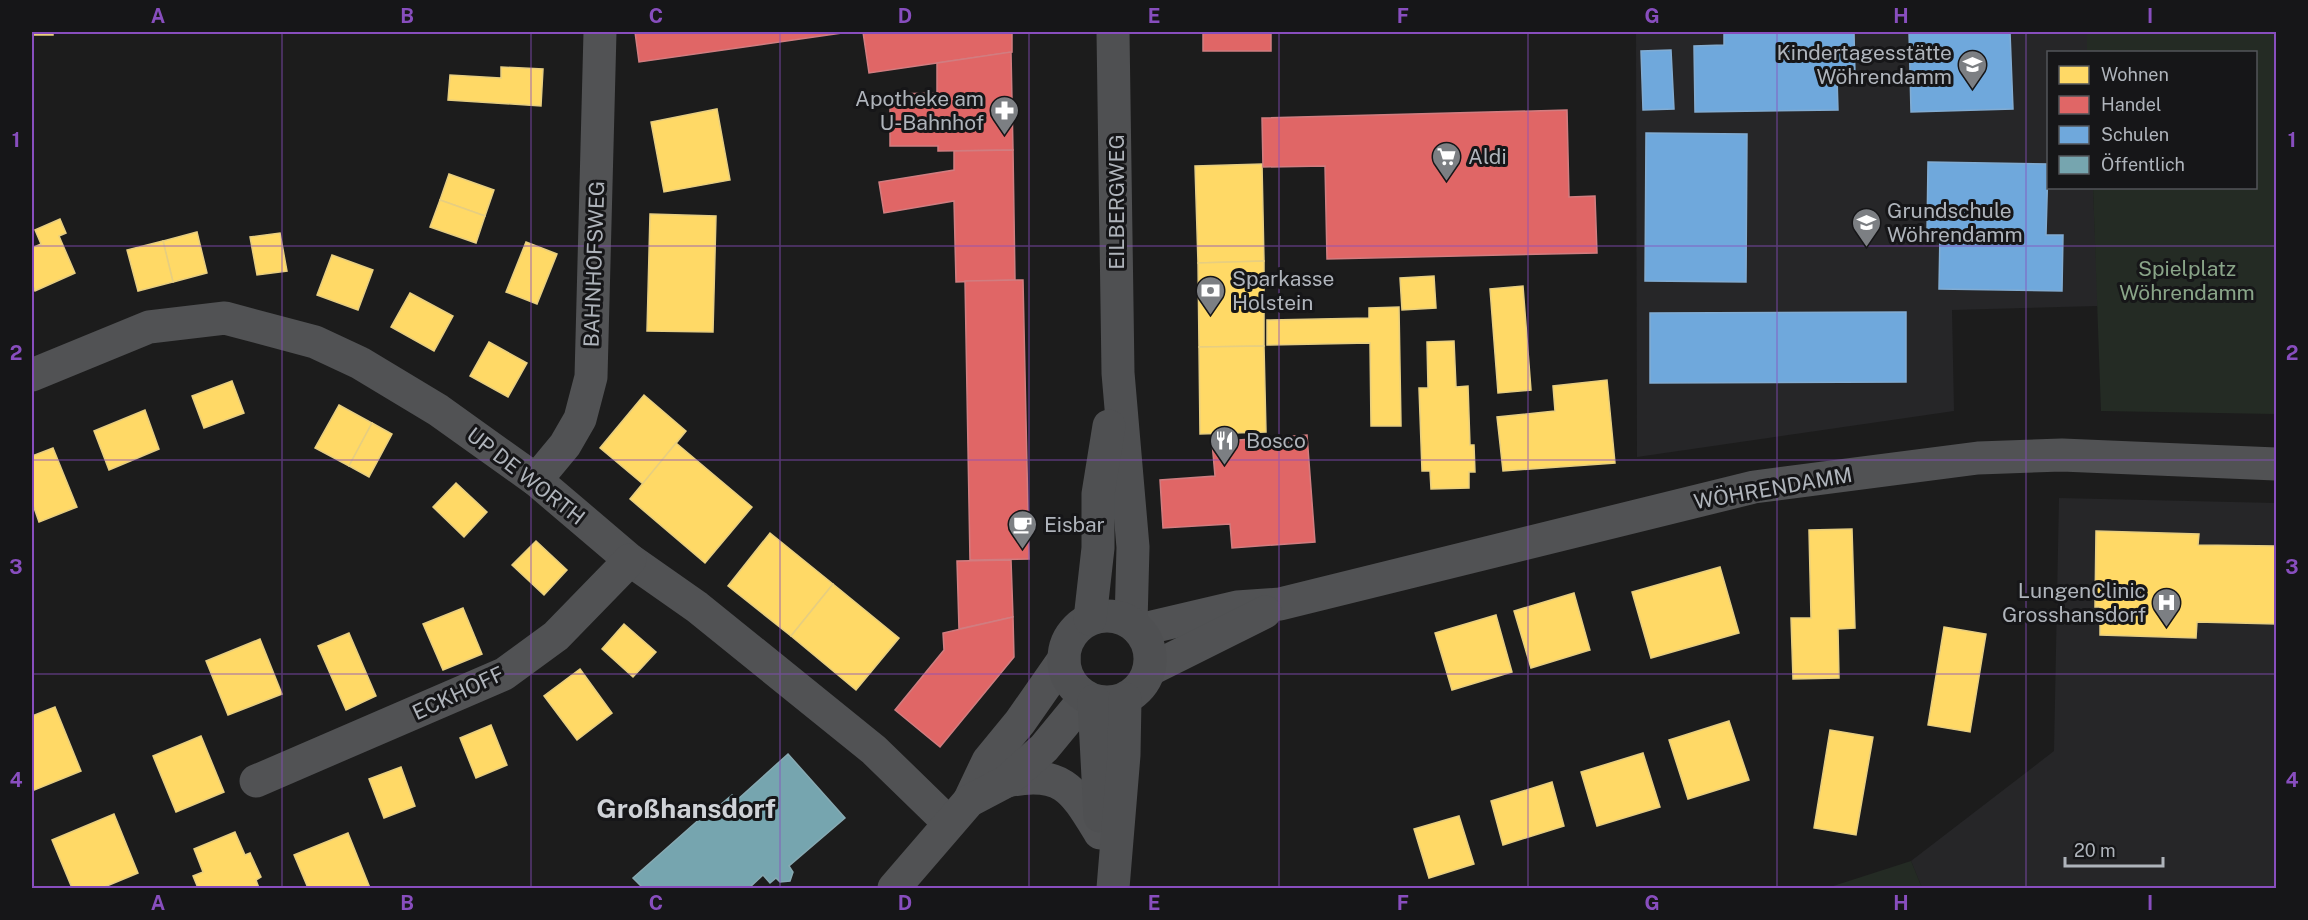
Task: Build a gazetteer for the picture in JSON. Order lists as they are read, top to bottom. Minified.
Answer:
{"streets":{"main road":["EILBERGWEG","WÖHRENDAMM"],"street":["BAHNHOFSWEG","UP DE WORTH","ECKHOFF"]},"crossings":[["EILBERGWEG","WÖHRENDAMM"],["BAHNHOFSWEG","UP DE WORTH"],["UP DE WORTH","WÖHRENDAMM"],["UP DE WORTH","ECKHOFF"]],"districts":["Großhansdorf"],"parks":["Spielplatz Wöhrendamm"],"places":{"school or university":["Kindertagesstätte Wöhrendamm","Grundschule Wöhrendamm"],"pharmacy":["Apotheke am U-Bahnhof"],"supermarket":["Aldi"],"bank":["Sparkasse Holstein"],"restaurant":["Bosco"],"cafe":["Eisbar"],"hospital":["LungenClinic Grosshansdorf"]},"legend":["Wohnen","Handel","Schulen","Öffentlich"],"scale_bar":"20 m","grid":{"columns":["A","B","C","D","E","F","G","H","I"],"rows":["1","2","3","4"]}}
